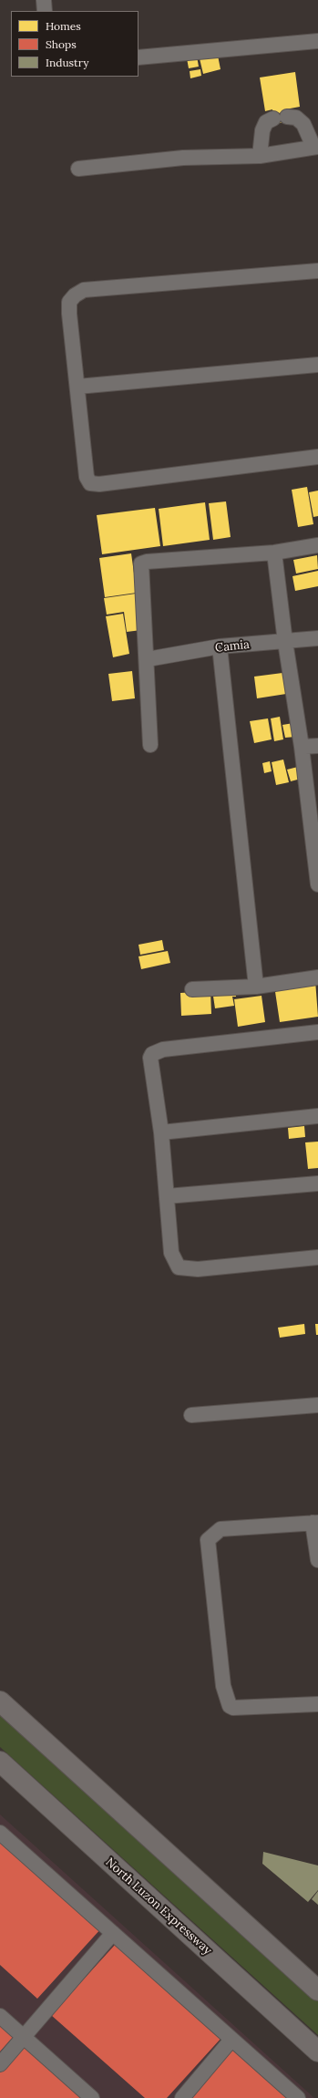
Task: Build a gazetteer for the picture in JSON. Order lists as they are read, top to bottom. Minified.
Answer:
{"streets":{"highway":["North Luzon Expressway"],"street":["Camia"]},"legend":["Homes","Shops","Industry"]}
